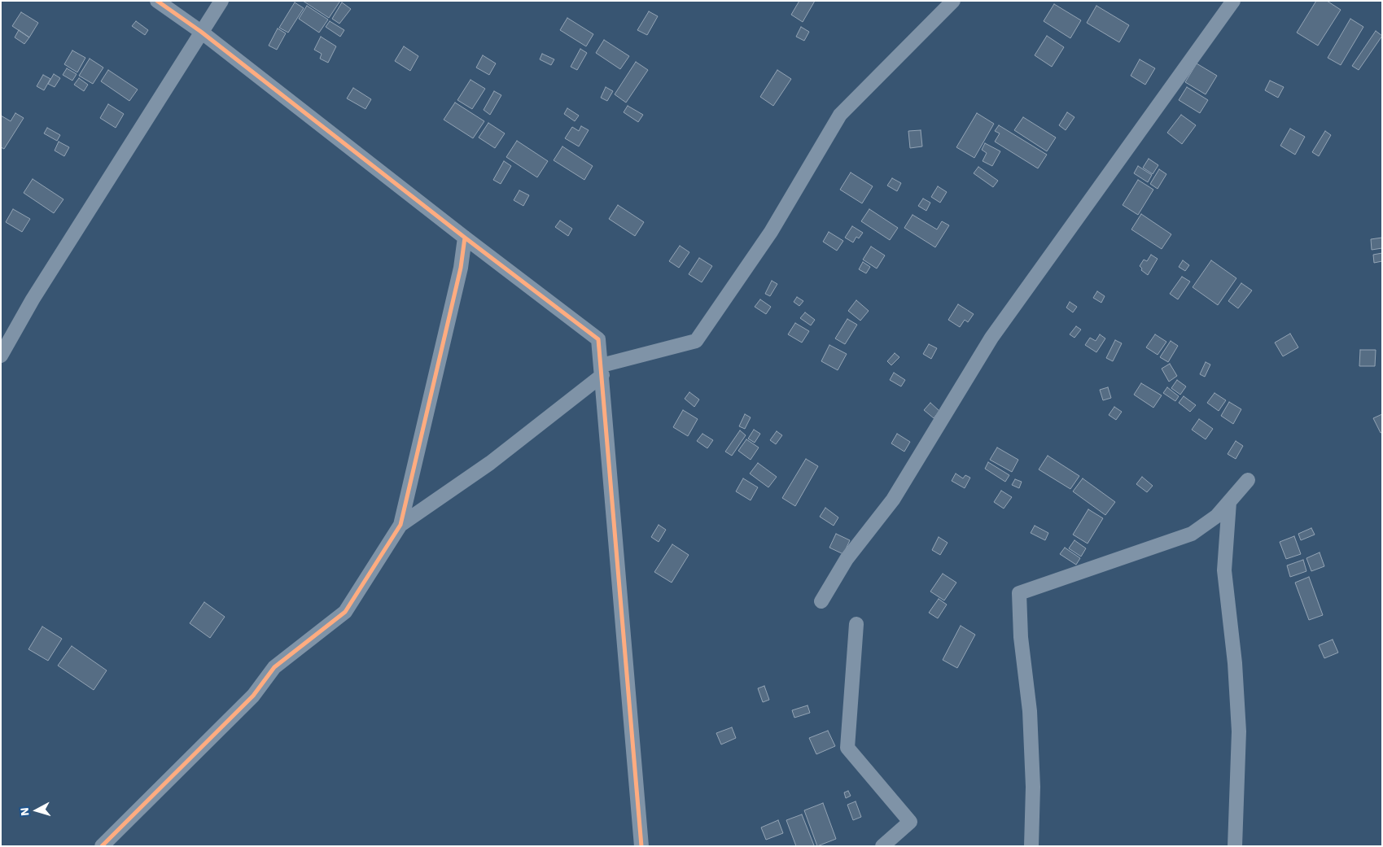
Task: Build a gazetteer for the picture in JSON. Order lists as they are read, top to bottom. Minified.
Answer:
{"north":"left"}
